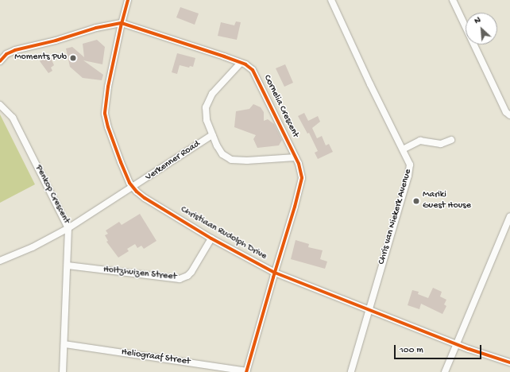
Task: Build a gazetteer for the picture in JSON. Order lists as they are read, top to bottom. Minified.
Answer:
{"streets":{"street":["Cornelia Crescent","Verkenner Road","Penkop Crescent","Chris van Niekerk Avenue","Christiaan Rudolph Drive","Holtzhuizen Street","Heliograaf Street"]},"crossings":[["Cornelia Crescent","Christiaan Rudolph Drive"],["Cornelia Crescent","Heliograaf Street"],["Verkenner Road","Penkop Crescent"],["Verkenner Road","Christiaan Rudolph Drive"],["Penkop Crescent","Holtzhuizen Street"],["Penkop Crescent","Heliograaf Street"],["Chris van Niekerk Avenue","Christiaan Rudolph Drive"],["Christiaan Rudolph Drive","Holtzhuizen Street"]],"places":["Moments Pub","Mariki Guest House"],"scale_bar":"100 m","north":"top left"}
